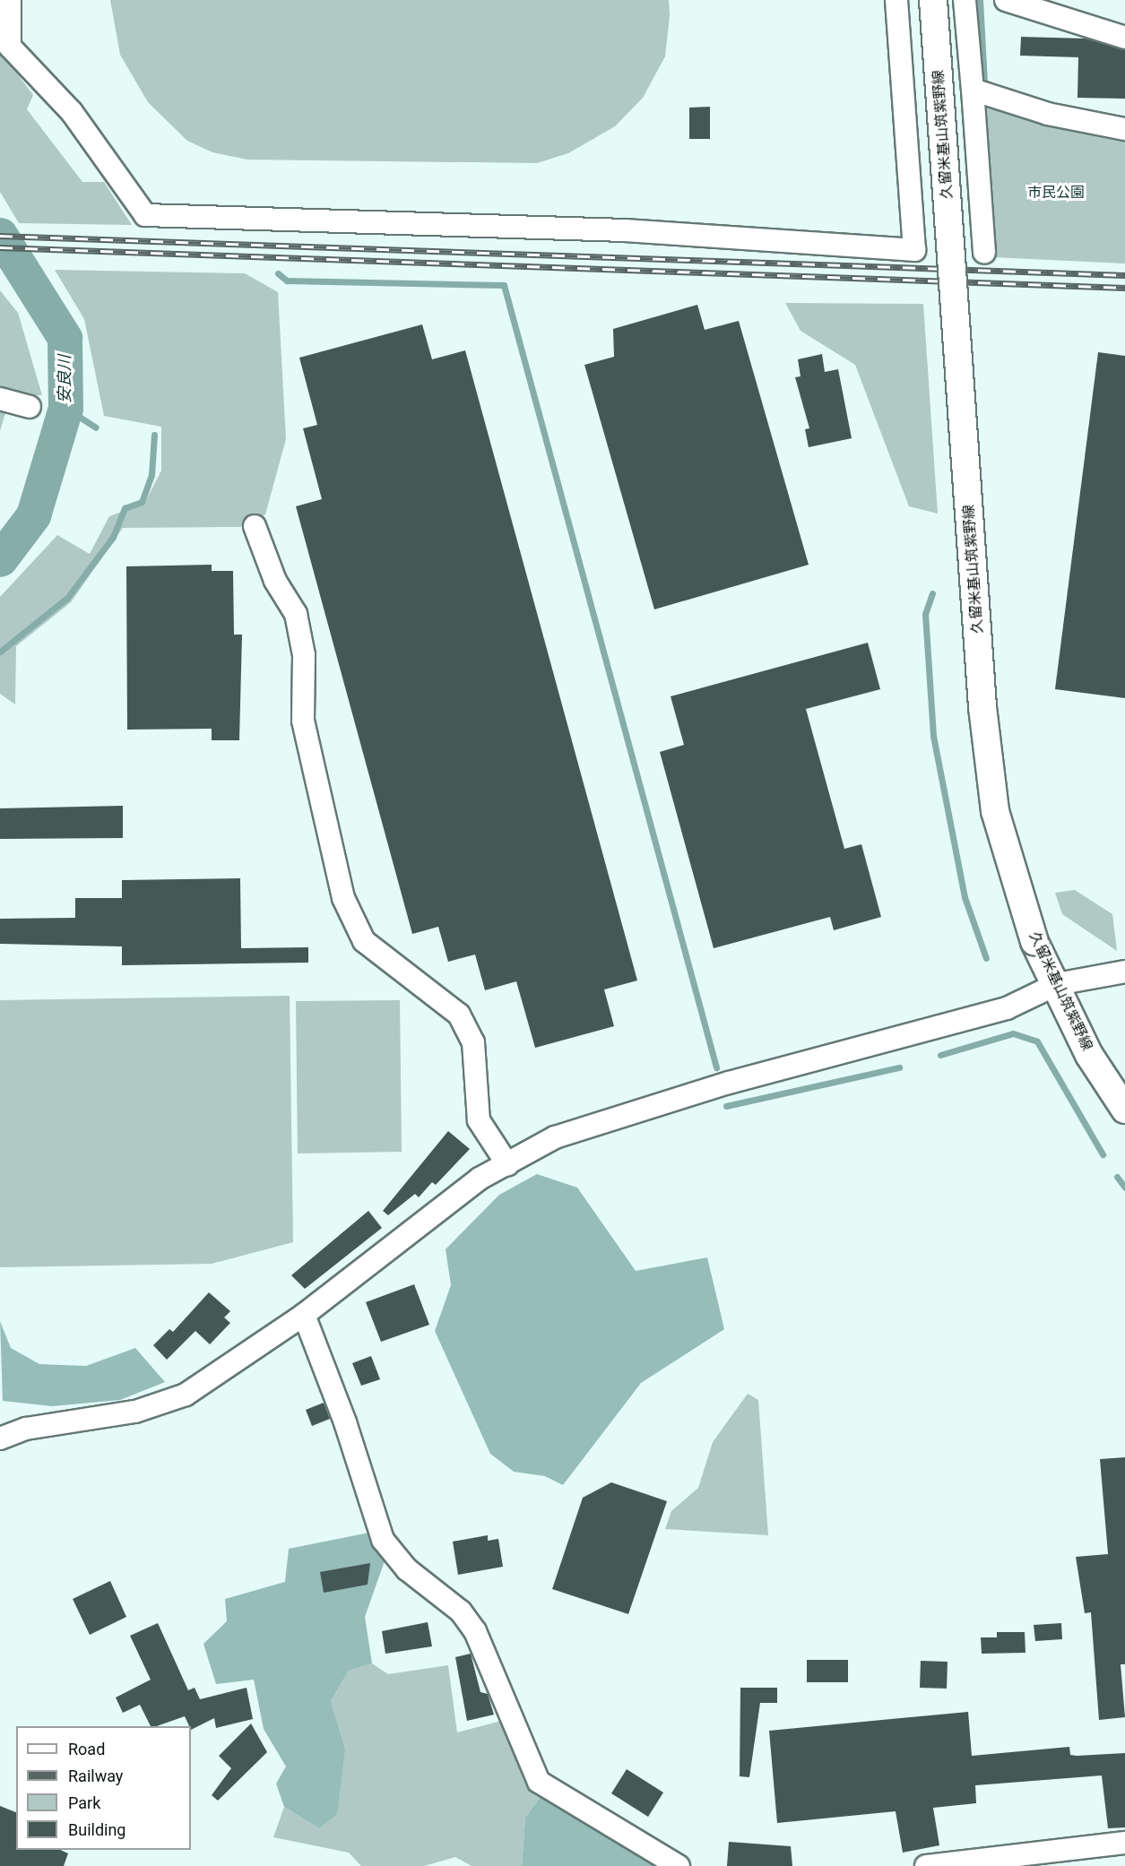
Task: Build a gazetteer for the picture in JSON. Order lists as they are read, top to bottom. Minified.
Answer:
{"streets":{"main road":["久留米基山筑紫野線"]},"water":["安良川"],"parks":["市民公園"],"legend":["Road","Railway","Park","Building"]}
